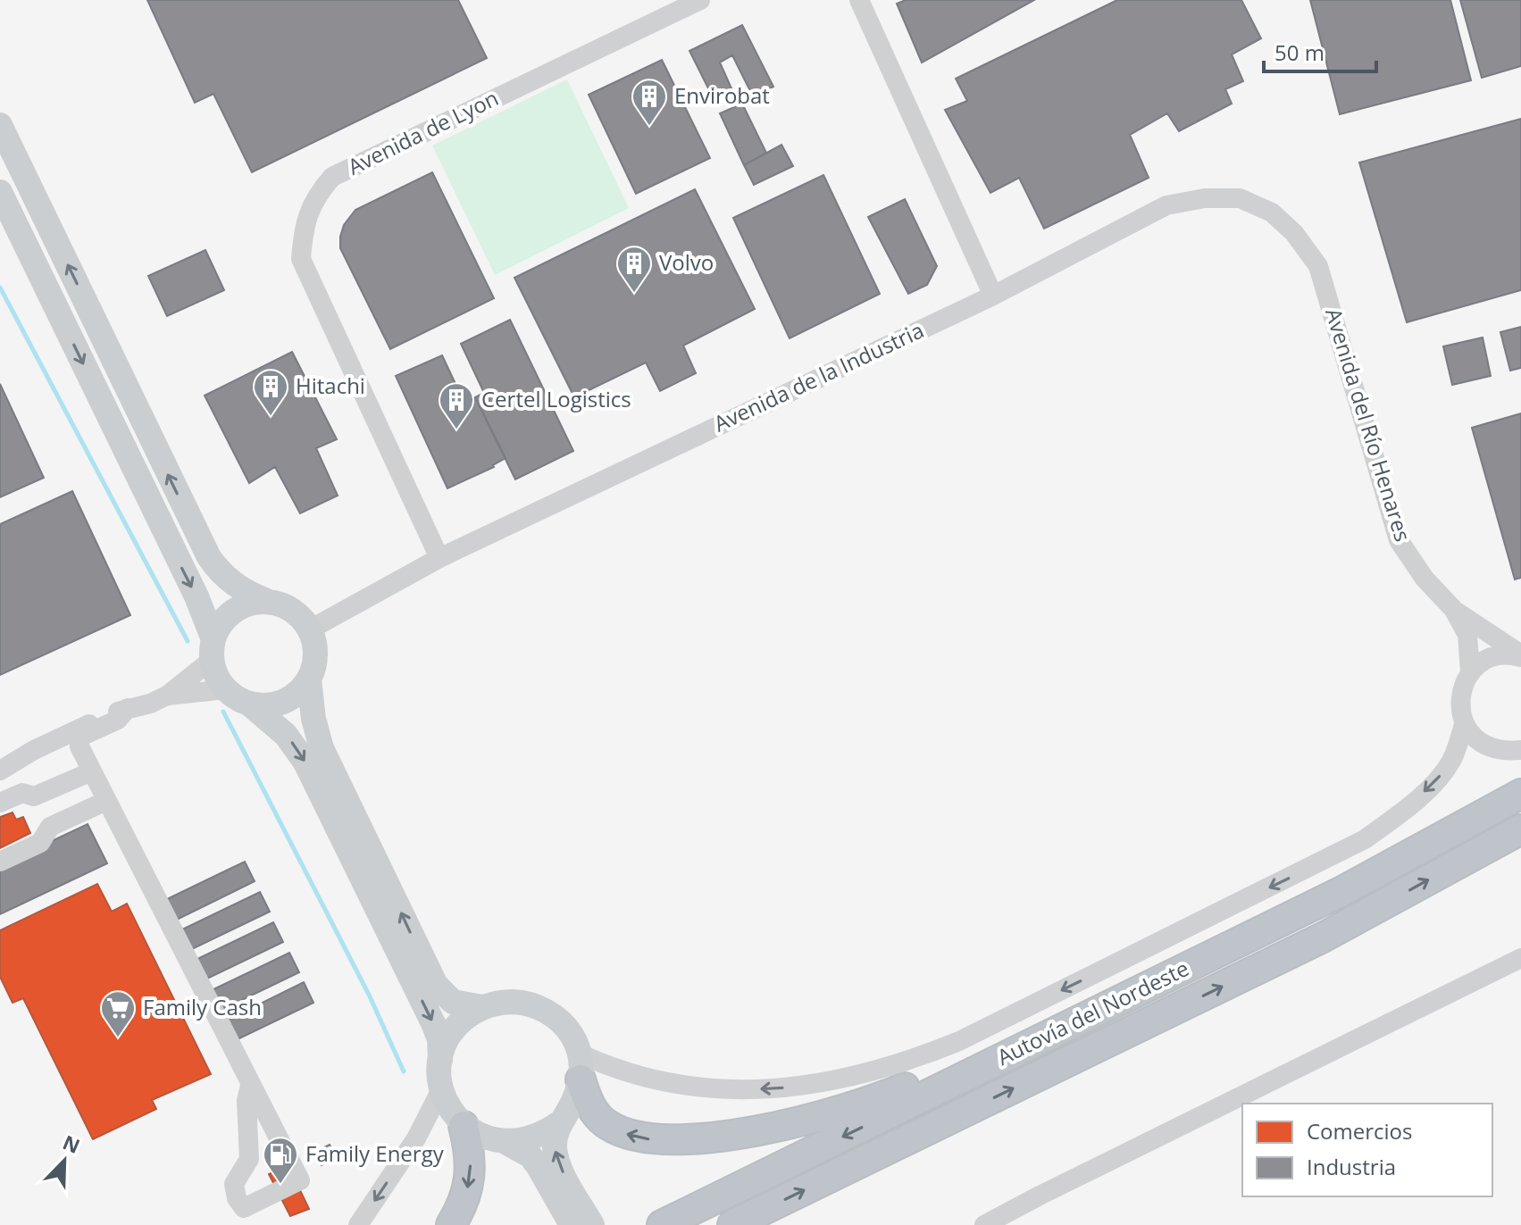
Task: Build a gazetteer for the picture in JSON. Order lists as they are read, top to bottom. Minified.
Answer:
{"streets":{"highway":["Autovía del Nordeste"],"street":["Avenida de Lyon","Avenida de la Industria","Avenida del Río Henares"]},"crossings":[["Avenida de Lyon","Avenida de la Industria"],["Avenida de la Industria","Avenida del Río Henares"]],"places":{"building":["Envirobat","Volvo","Hitachi","Certel Logistics"],"supermarket":["Family Cash"],"fuel station":["Family Energy"]},"legend":["Comercios","Industria"],"scale_bar":"50 m","north":"top right"}
